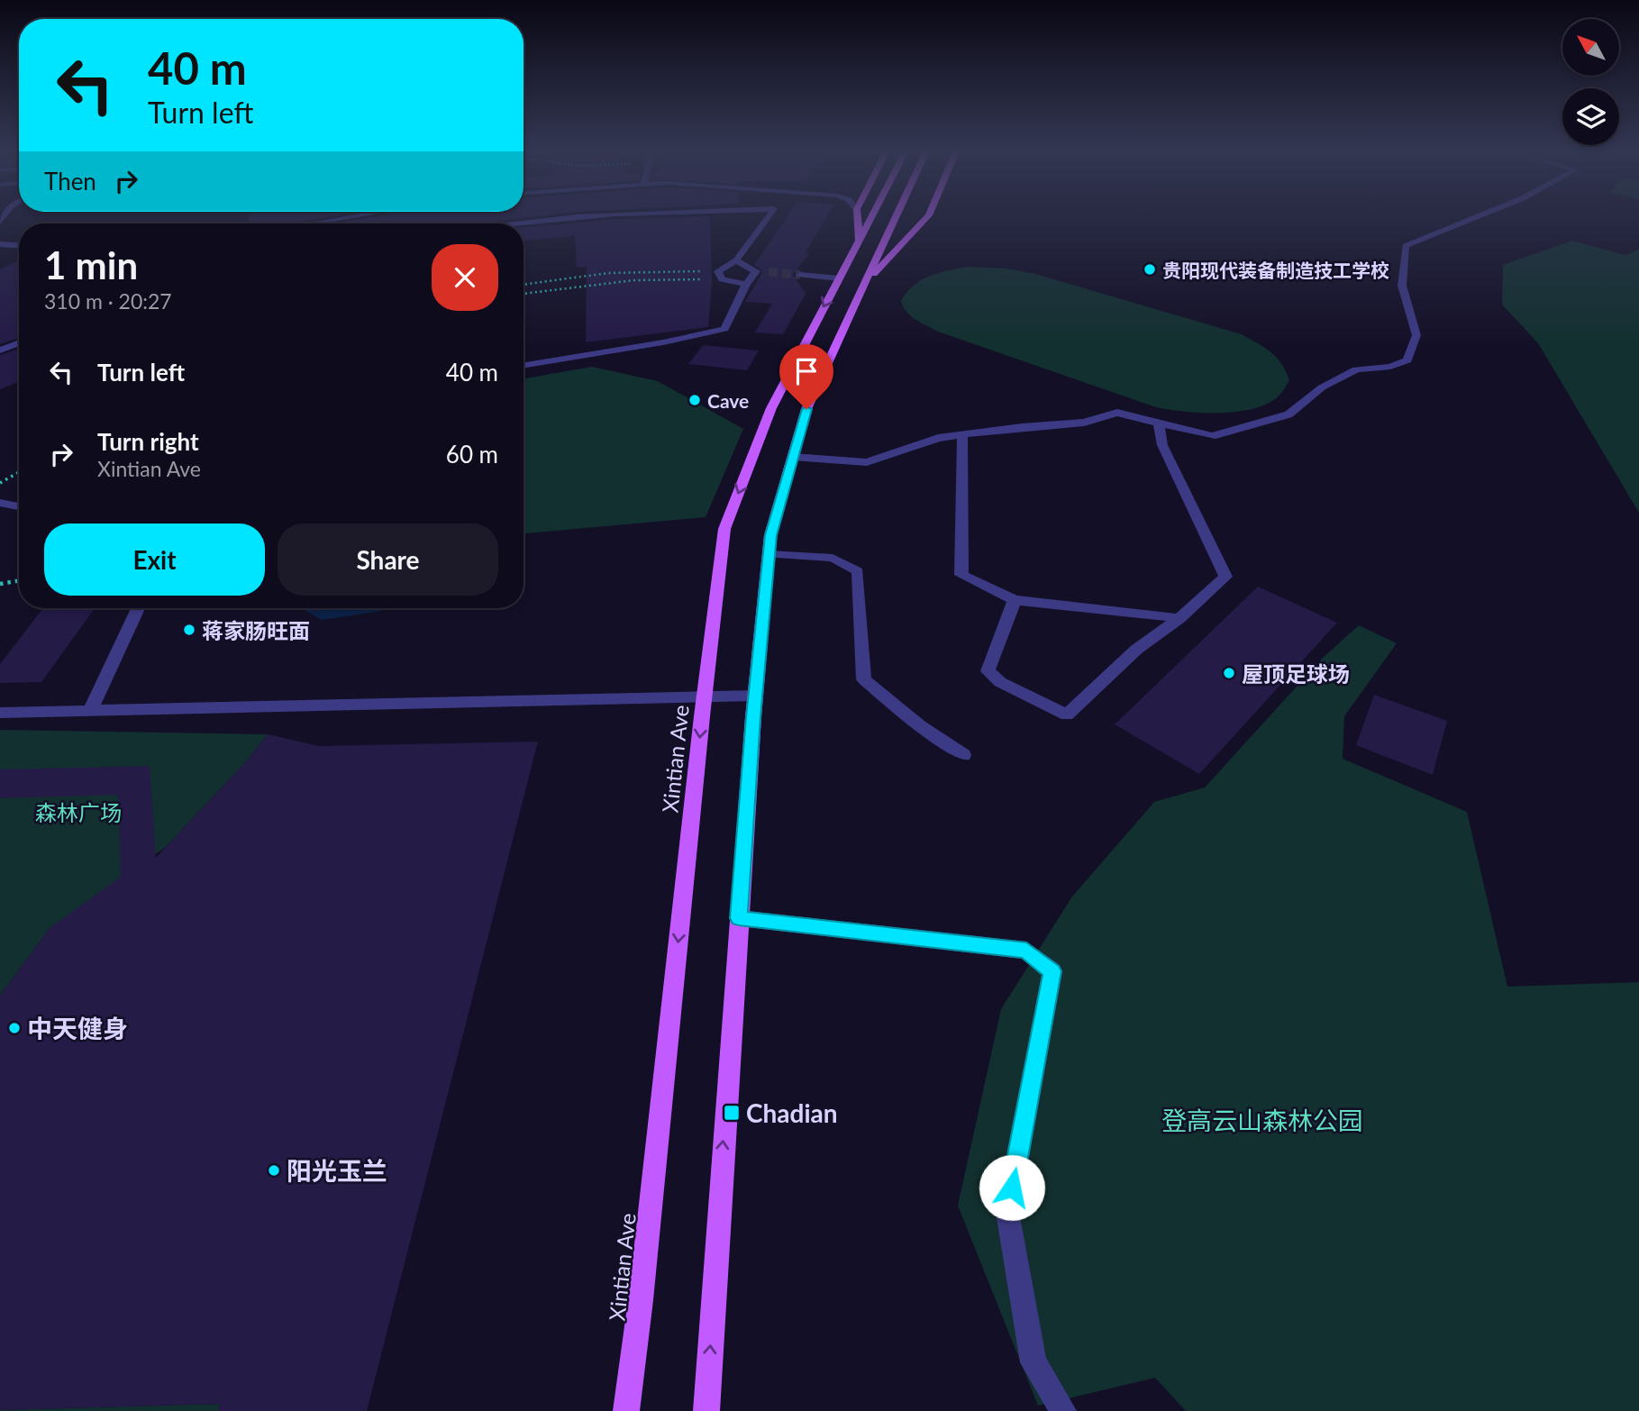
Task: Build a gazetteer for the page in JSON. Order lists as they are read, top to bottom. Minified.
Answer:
{"streets":{"main road":["Xintian Ave"]},"parks":["森林广场","登高云山森林公园"],"places":{"other":["贵阳现代装备制造技工学校","Cave","蒋家肠旺面","屋顶足球场","中天健身","阳光玉兰"],"transit":["Chadian"]},"north":"top left","page":{"turn":["40 m","Turn left"],"then":"Then","heading":["1 min","310 m · 20:27"],"list":[{"name":"Turn left","value":"40 m"},{"name":"Turn right","note":"Xintian Ave","value":"60 m"}],"buttons":["Exit","Share"]}}
